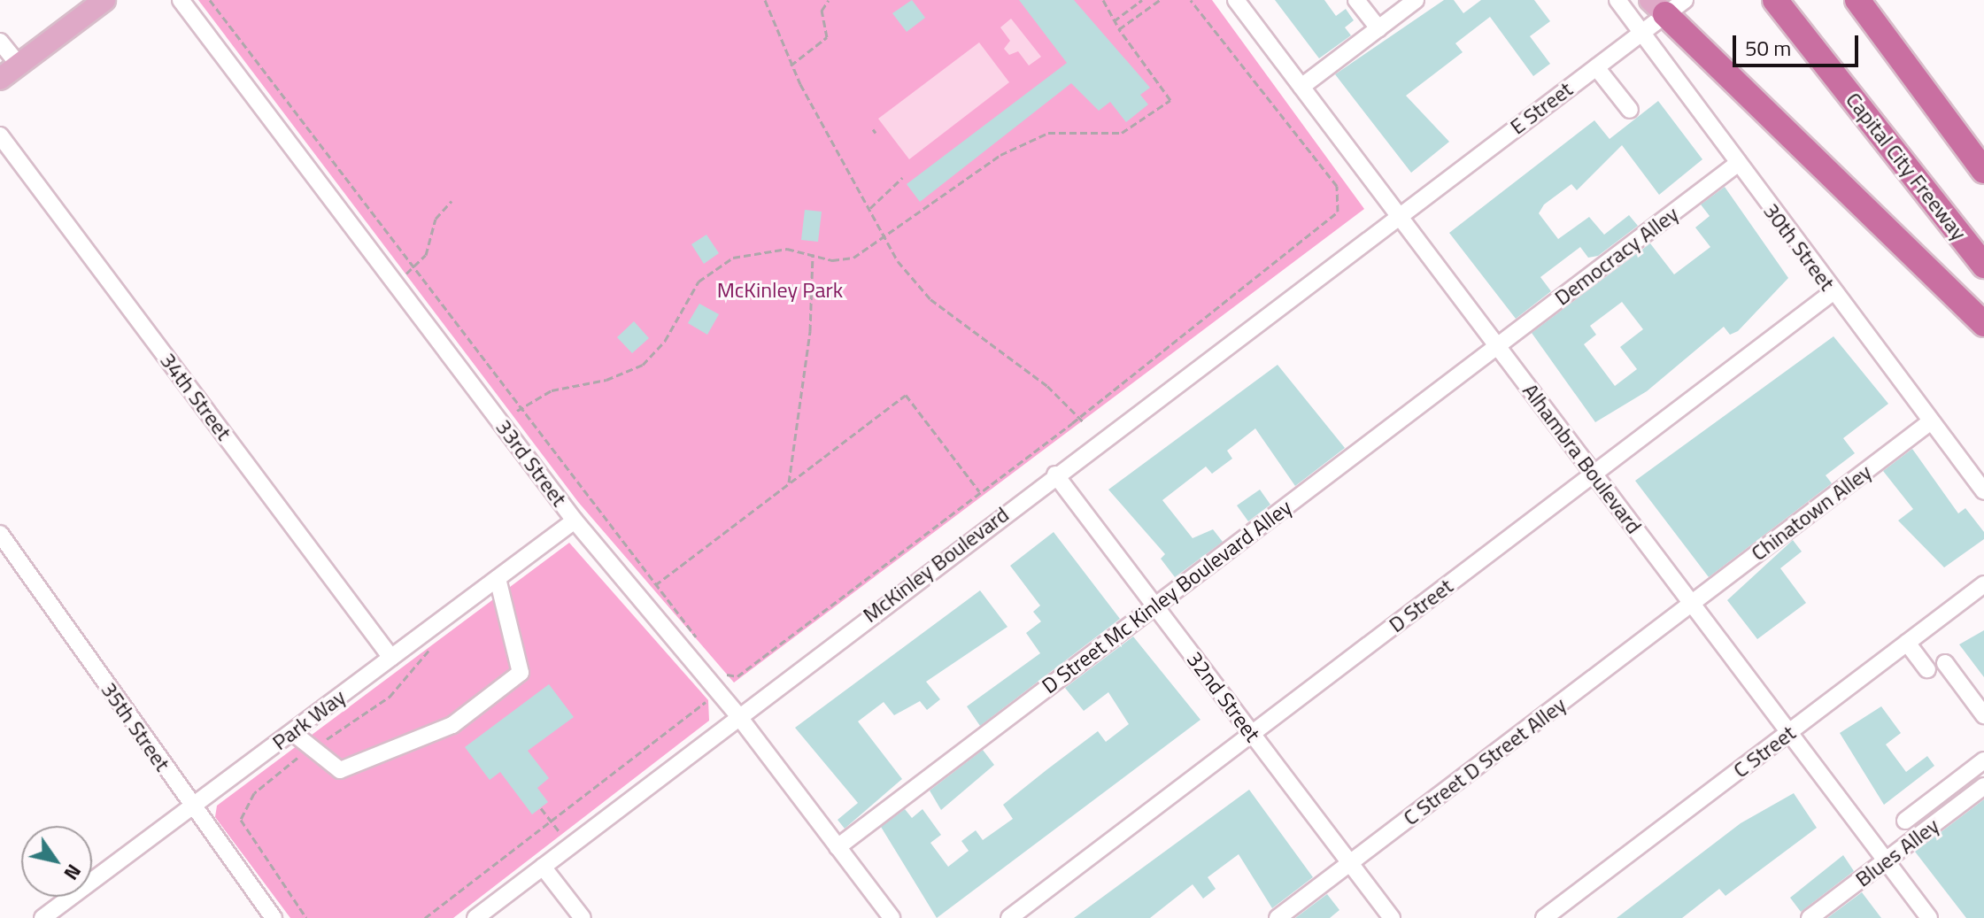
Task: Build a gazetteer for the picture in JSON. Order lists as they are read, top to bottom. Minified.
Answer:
{"streets":{"highway":["Capital City Freeway"],"street":["E Street","30th Street","Democracy Alley","34th Street","Alhambra Boulevard","33rd Street","Chinatown Alley","McKinley Boulevard","D Street Mc Kinley Boulevard Alley","D Street","32nd Street","Park Way","35th Street","C Street","C Street D Street Alley","Blues Alley"]},"crossings":[["E Street","30th Street"],["E Street","Alhambra Boulevard"],["E Street","McKinley Boulevard"],["30th Street","Democracy Alley"],["30th Street","Chinatown Alley"],["30th Street","D Street"],["Democracy Alley","Alhambra Boulevard"],["Democracy Alley","D Street Mc Kinley Boulevard Alley"],["34th Street","Park Way"],["Alhambra Boulevard","Chinatown Alley"],["Alhambra Boulevard","McKinley Boulevard"],["Alhambra Boulevard","D Street Mc Kinley Boulevard Alley"],["Alhambra Boulevard","D Street"],["Alhambra Boulevard","C Street"],["Alhambra Boulevard","C Street D Street Alley"],["Alhambra Boulevard","Blues Alley"],["33rd Street","McKinley Boulevard"],["33rd Street","D Street Mc Kinley Boulevard Alley"],["33rd Street","Park Way"],["Chinatown Alley","C Street D Street Alley"],["McKinley Boulevard","32nd Street"],["D Street Mc Kinley Boulevard Alley","32nd Street"],["D Street","32nd Street"],["32nd Street","C Street D Street Alley"],["Park Way","35th Street"]],"parks":["McKinley Park"],"scale_bar":"50 m","north":"bottom right"}
